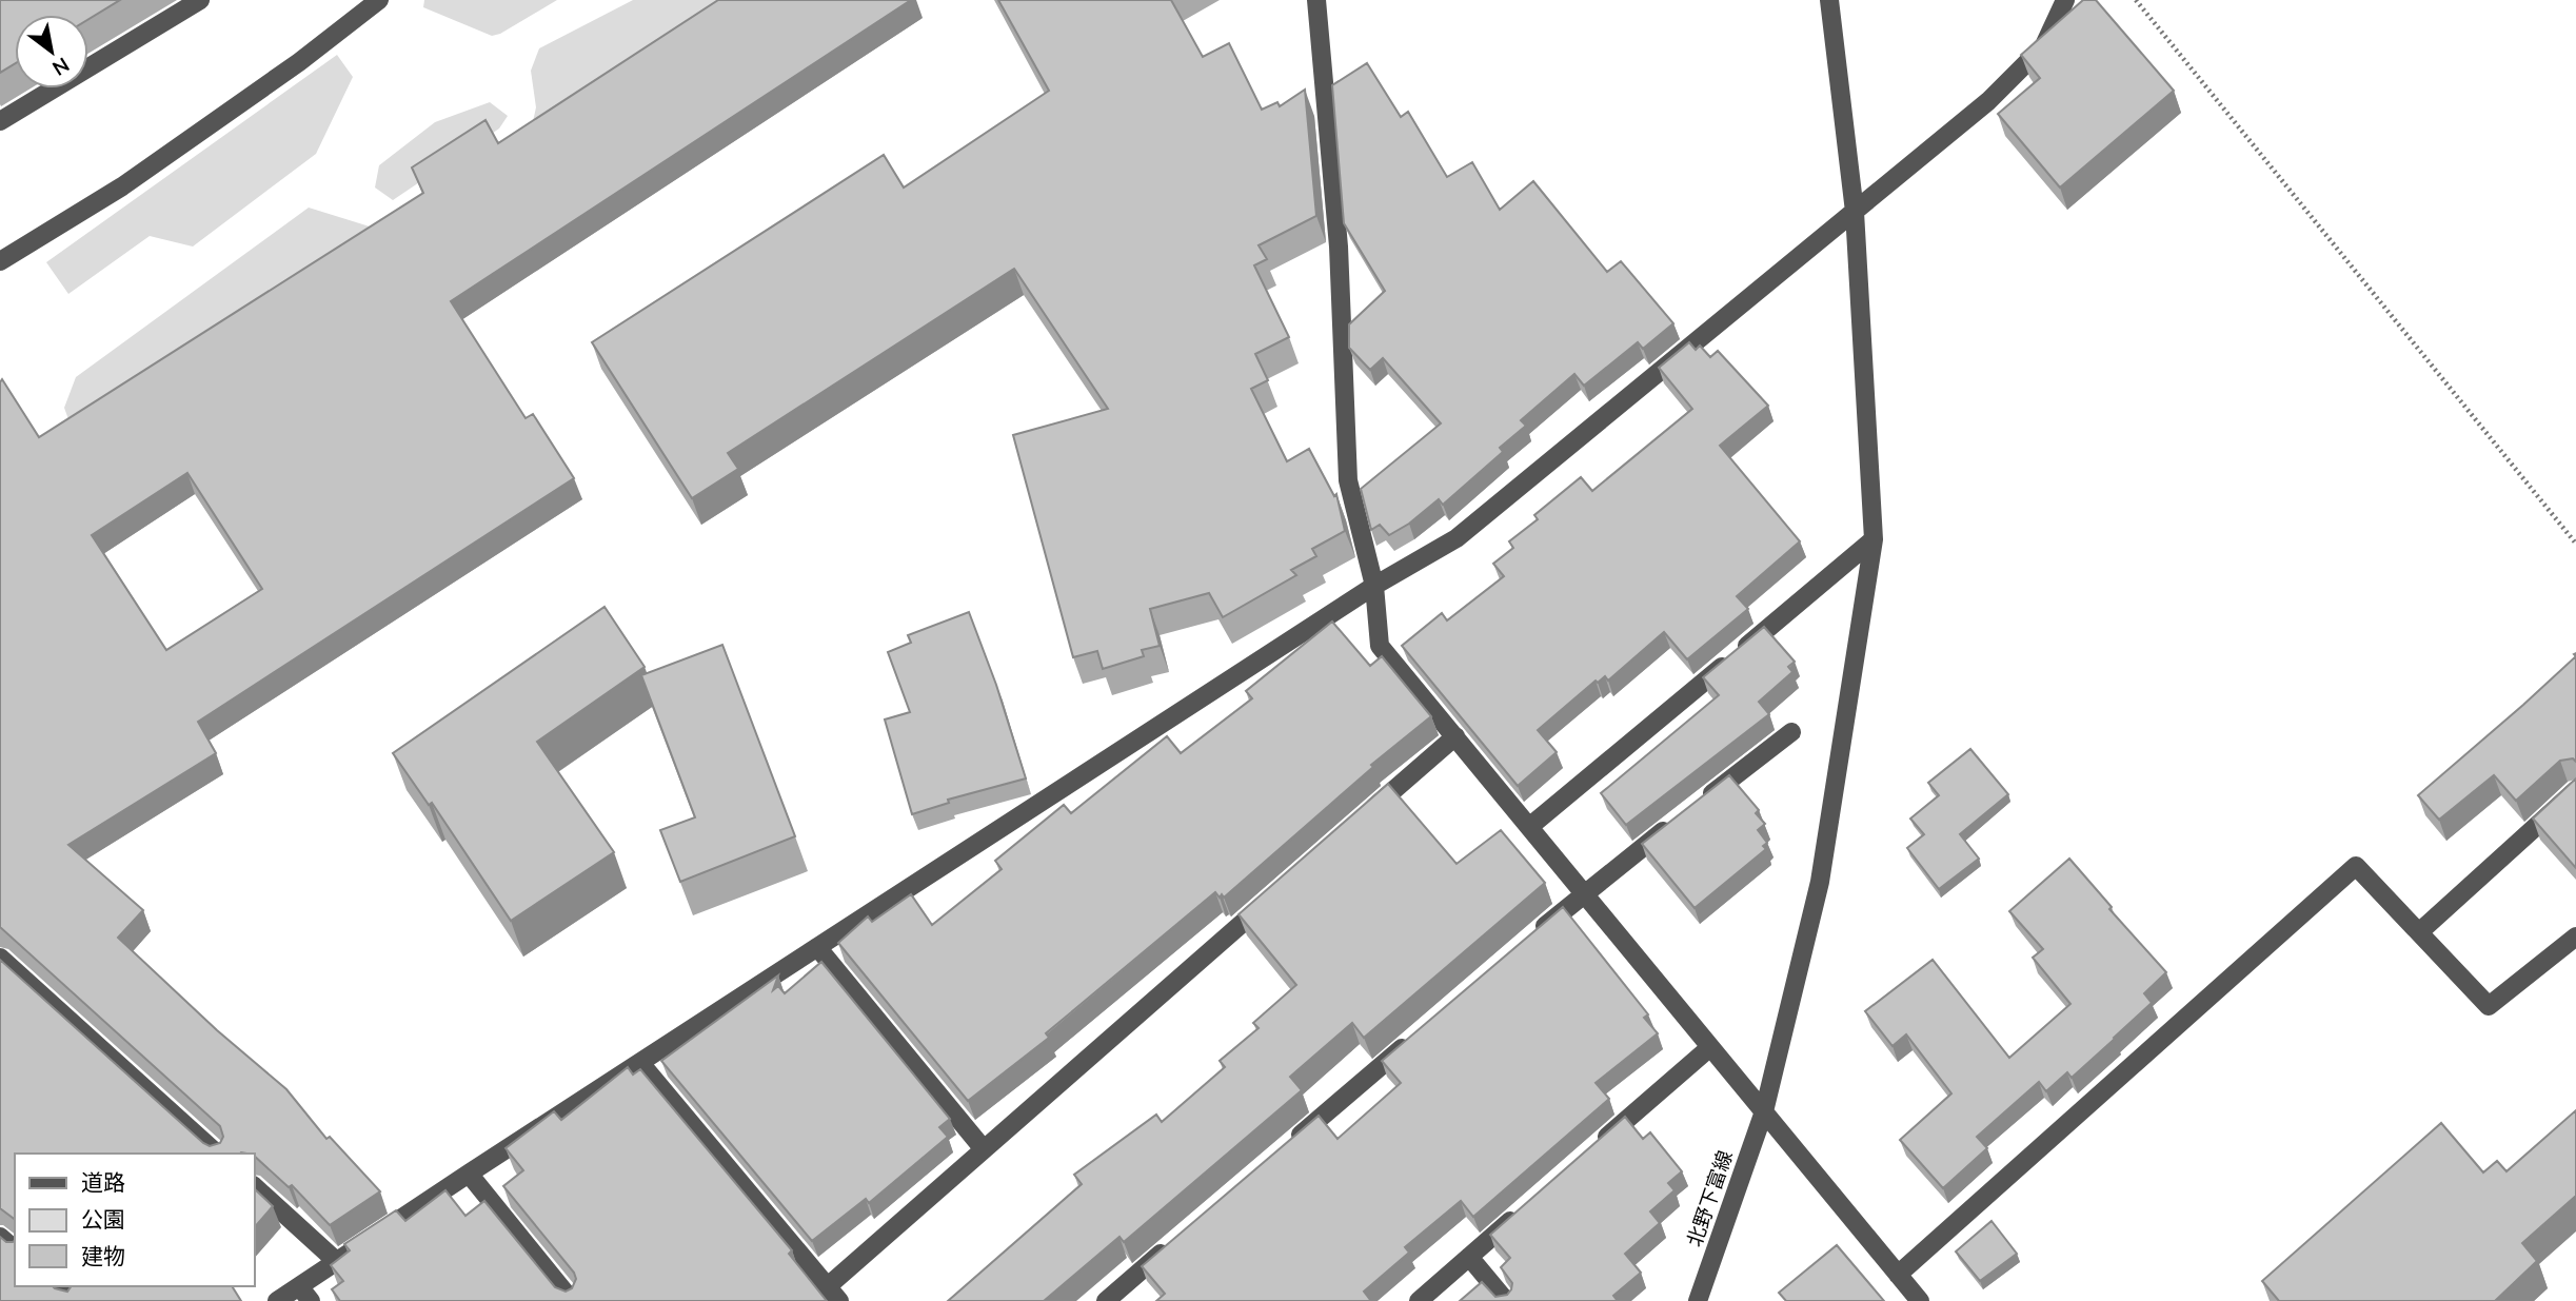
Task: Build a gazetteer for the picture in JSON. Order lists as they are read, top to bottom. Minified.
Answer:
{"streets":{"street":["北野下富線"]},"legend":["道路","公園","建物"],"north":"bottom right"}
